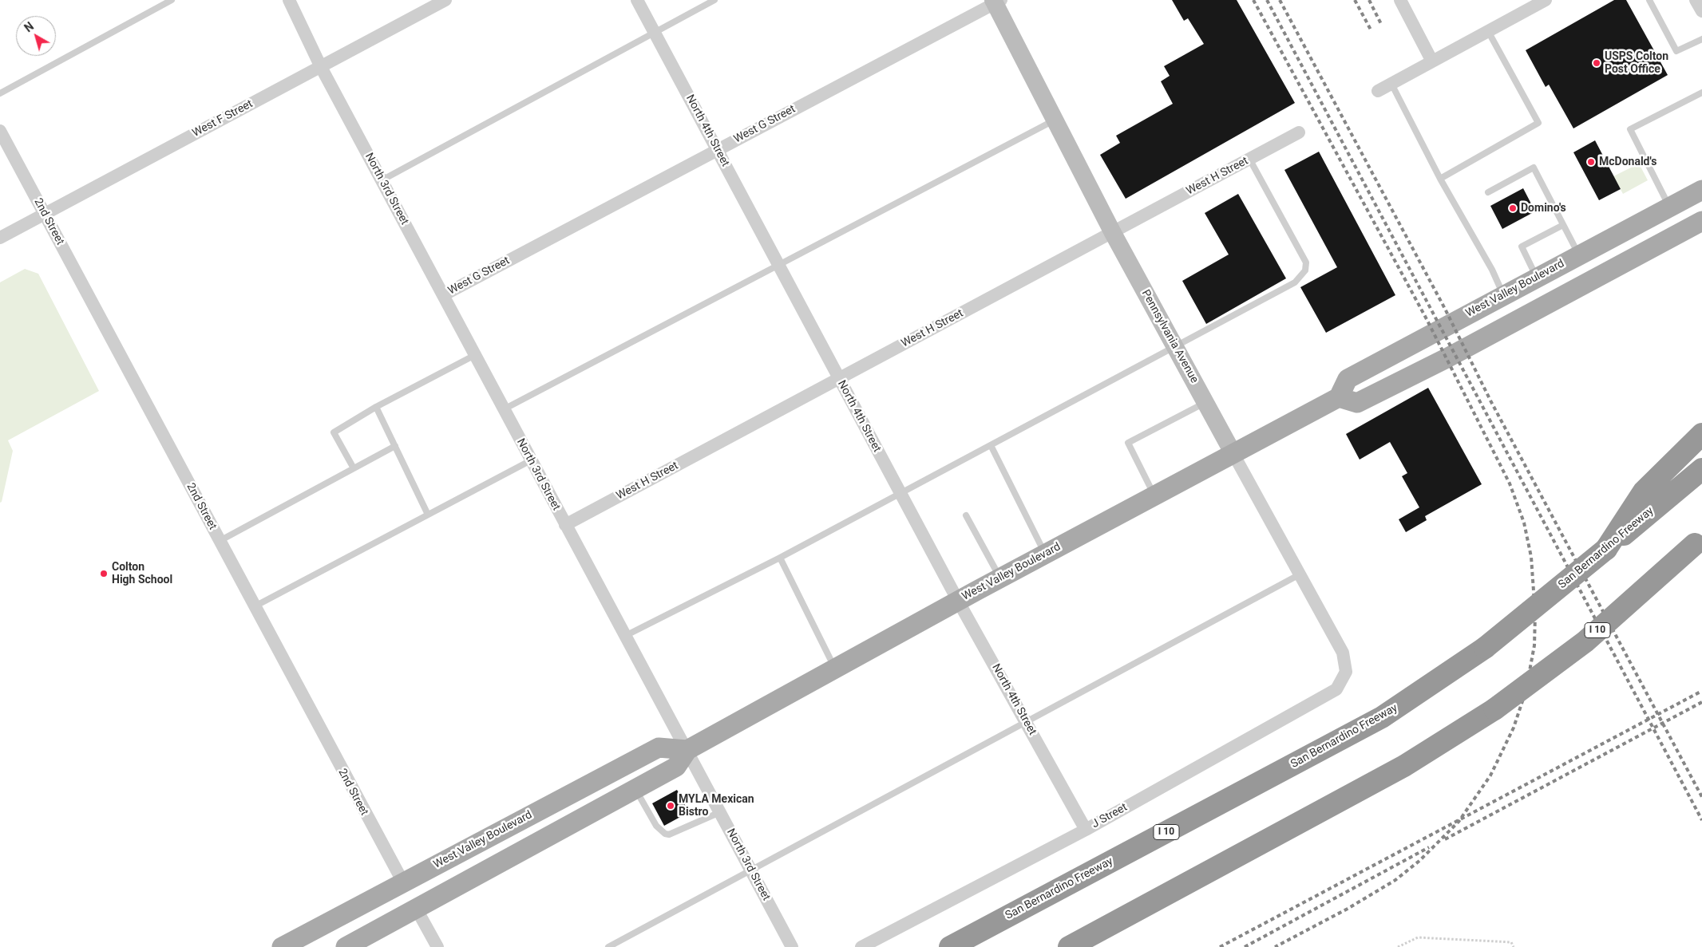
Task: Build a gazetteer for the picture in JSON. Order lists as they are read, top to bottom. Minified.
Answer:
{"streets":{"highway":["San Bernardino Freeway","I 10"],"main road":["West Valley Boulevard"],"street":["West F Street","West G Street","North 4th Street","West H Street","North 3rd Street","2nd Street","Pennsylvania Avenue","J Street"]},"crossings":[["West F Street","North 3rd Street"],["West F Street","2nd Street"],["West G Street","North 4th Street"],["West G Street","North 3rd Street"],["West G Street","Pennsylvania Avenue"],["North 4th Street","West H Street"],["North 4th Street","West Valley Boulevard"],["North 4th Street","J Street"],["West H Street","North 3rd Street"],["West H Street","Pennsylvania Avenue"],["North 3rd Street","West Valley Boulevard"],["2nd Street","West Valley Boulevard"],["West Valley Boulevard","Pennsylvania Avenue"],["Pennsylvania Avenue","J Street"]],"places":["USPS Colton Post Office","McDonald's","Domino's","Colton High School","MYLA Mexican Bistro"],"north":"top left"}
